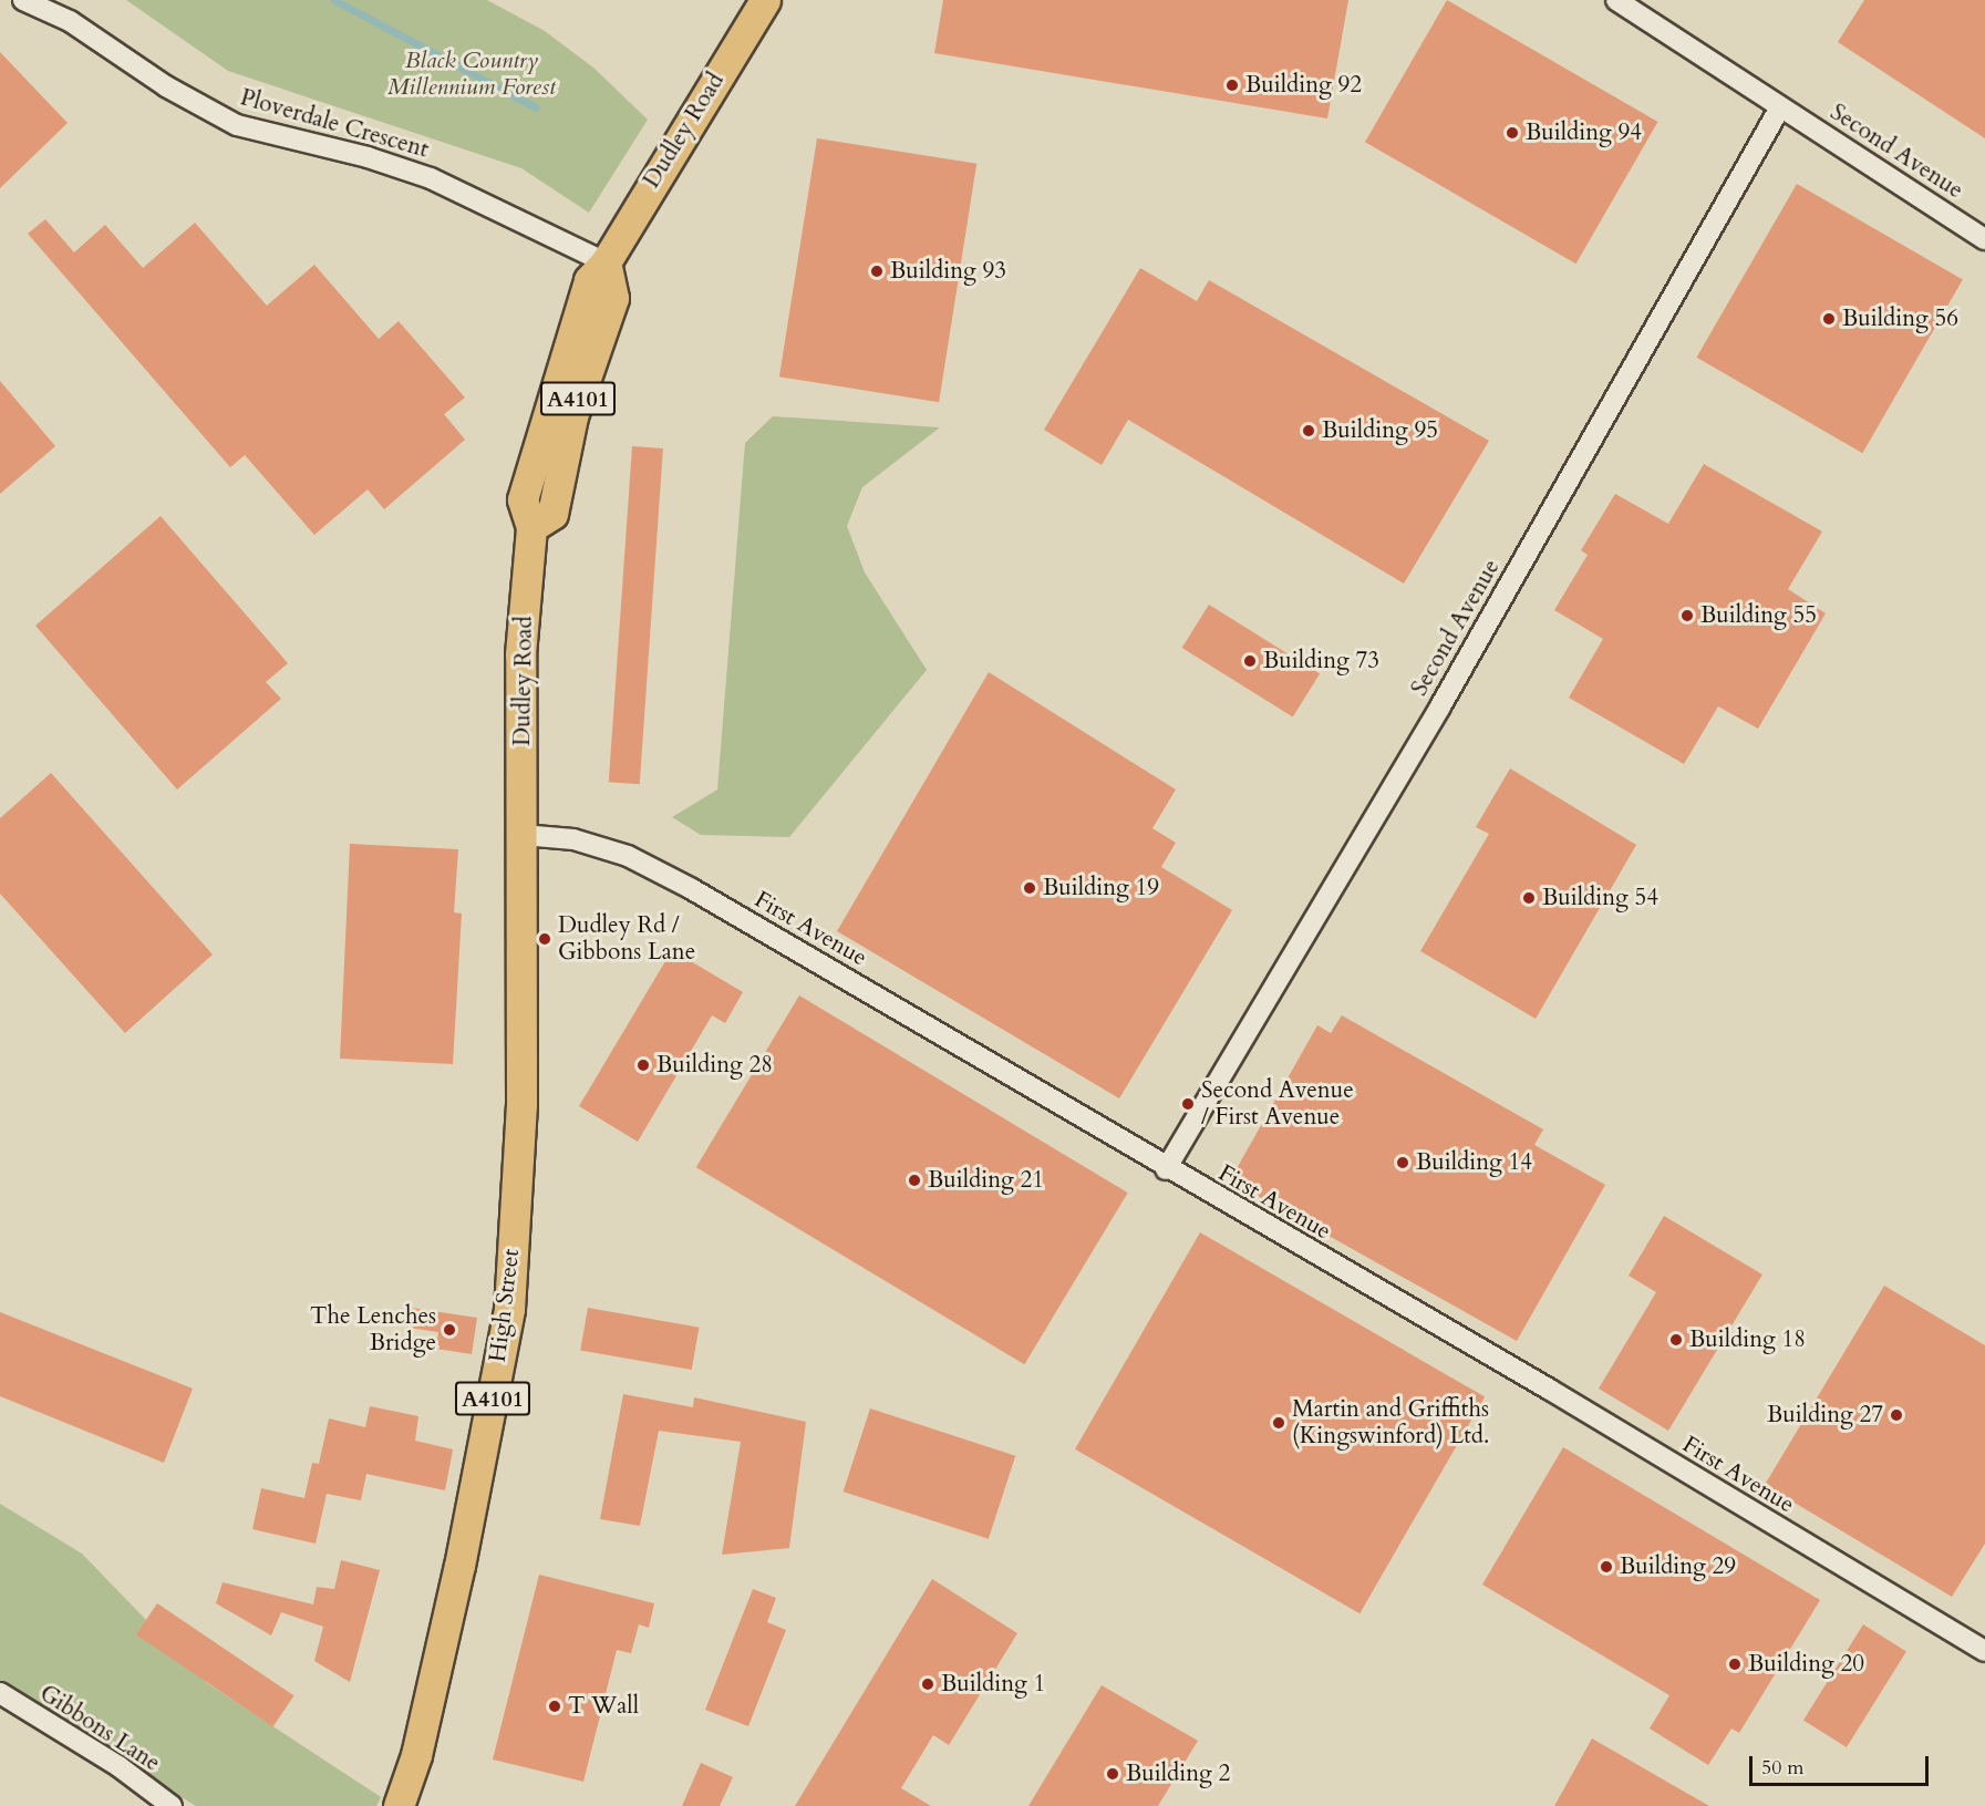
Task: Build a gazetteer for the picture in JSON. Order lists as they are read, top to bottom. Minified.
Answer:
{"streets":{"main road":["Dudley Road","A4101","High Street"],"street":["Ploverdale Crescent","Second Avenue","First Avenue","Gibbons Lane"]},"crossings":[["Ploverdale Crescent","Dudley Road"],["Dudley Road","First Avenue"],["Dudley Road","High Street"],["Second Avenue","First Avenue"],["First Avenue","High Street"]],"parks":["Black Country Millennium Forest"],"places":["Building 92","Building 94","Building 93","Building 56","Building 95","Building 55","Building 73","Building 19","Building 54","Dudley Rd / Gibbons Lane","Building 28","Second Avenue / First Avenue","Building 14","Building 21","The Lenches Bridge","Building 18","Building 27","Martin and Griffiths (Kingswinford) Ltd.","Building 29","Building 20","Building 1","T Wall","Building 2"],"scale_bar":"50 m"}
